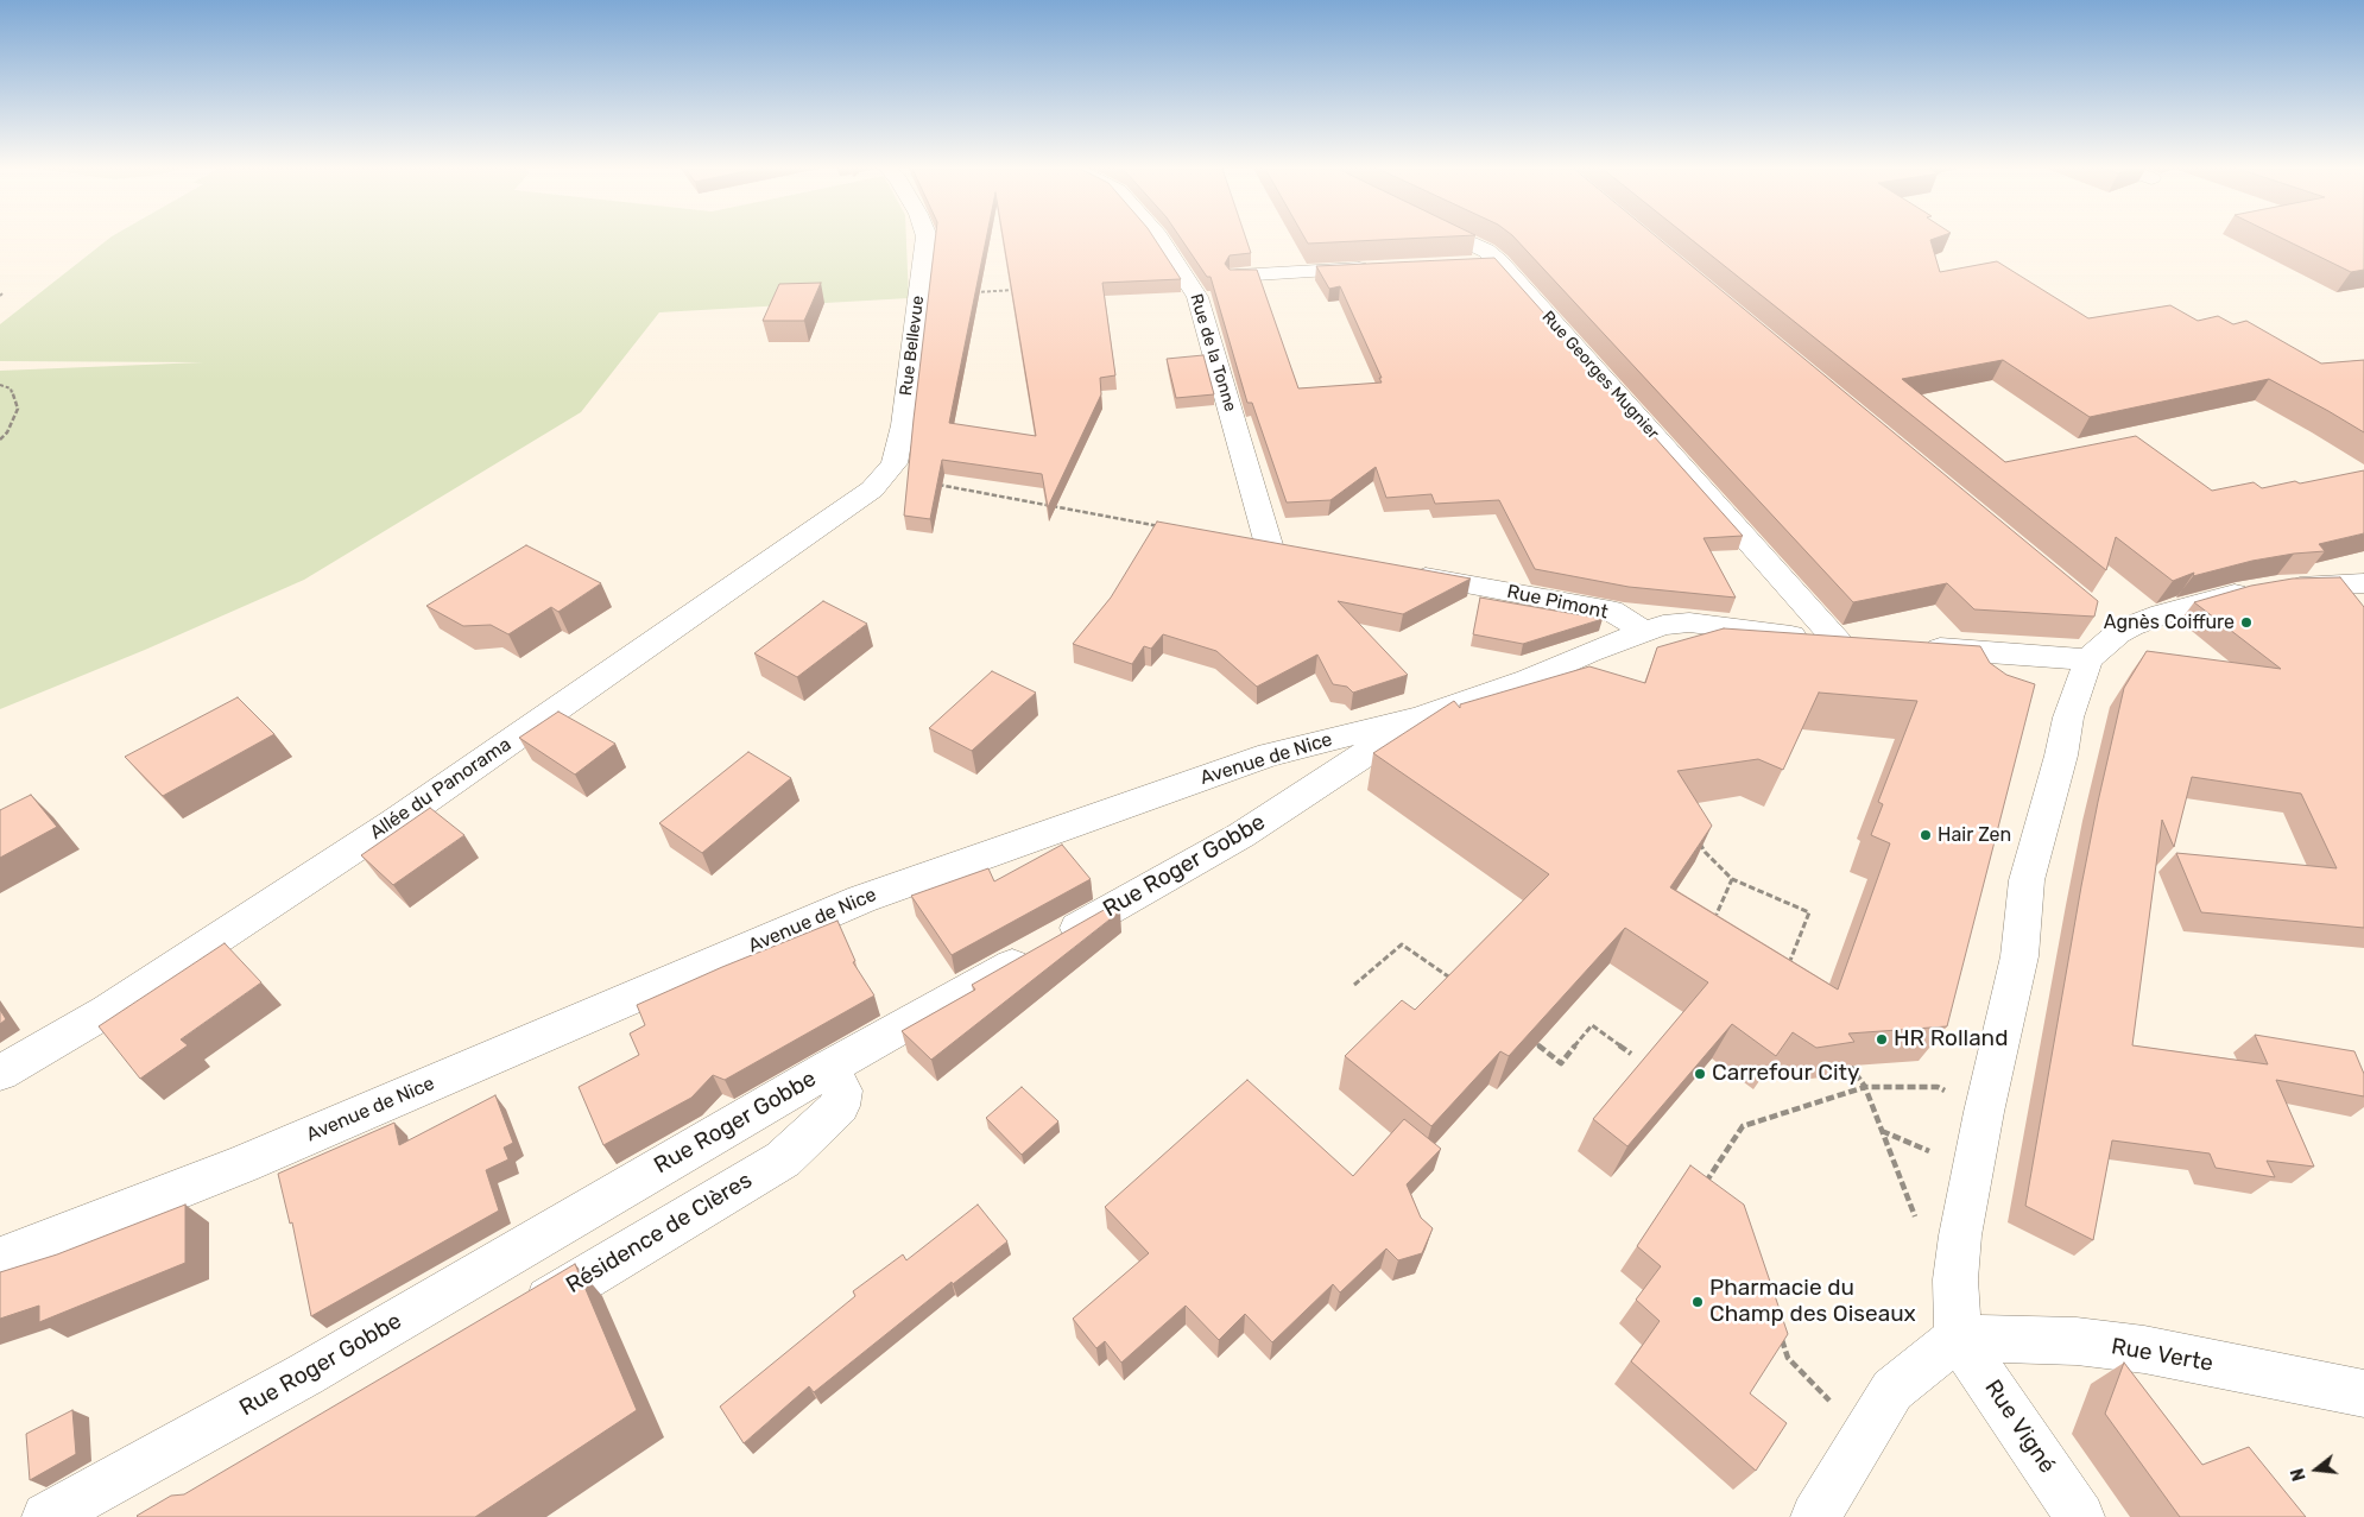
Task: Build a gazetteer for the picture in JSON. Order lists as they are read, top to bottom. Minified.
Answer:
{"streets":{"street":["Rue Bellevue","Rue de la Tonne","Rue Georges Mugnier","Rue Pimont","Avenue de Nice","Allée du Panorama","Rue Roger Gobbe","Résidence de Clères","Rue Verte","Rue Vigné"]},"crossings":[["Rue Bellevue","Allée du Panorama"],["Rue Georges Mugnier","Rue Pimont"],["Rue Georges Mugnier","Avenue de Nice"],["Rue Pimont","Avenue de Nice"],["Avenue de Nice","Rue Roger Gobbe"],["Rue Roger Gobbe","Résidence de Clères"],["Rue Verte","Rue Vigné"]],"places":["Agnès Coiffure","Hair Zen","HR Rolland","Carrefour City","Pharmacie du Champ des Oiseaux"],"north":"left"}
